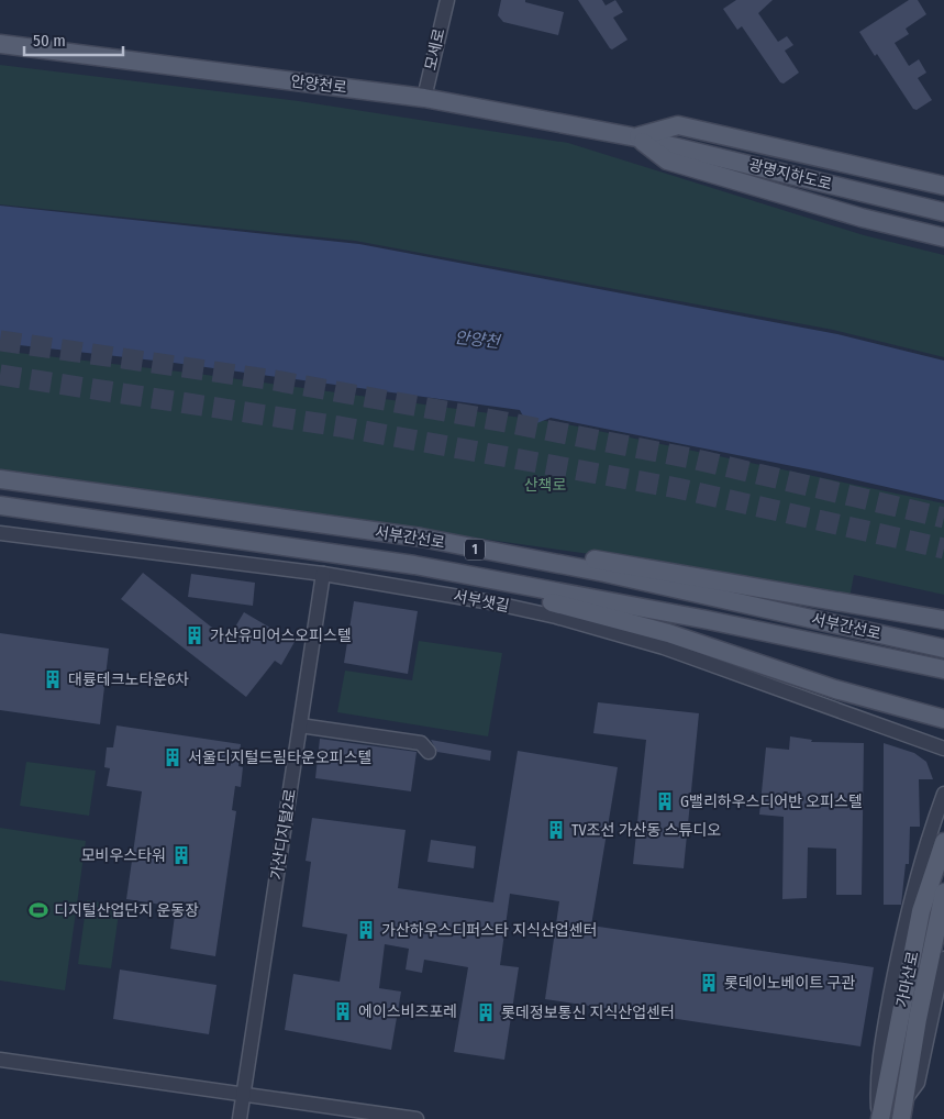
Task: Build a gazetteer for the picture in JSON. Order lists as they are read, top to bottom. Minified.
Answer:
{"streets":{"main road":["안양천로","광명지하도로","서부간선로","1","가마산로"],"street":["모세로","서부샛길","가산디지털2로"]},"crossings":[["모세로","안양천로"],["안양천로","광명지하도로"],["서부샛길","가산디지털2로"]],"water":["안양천"],"parks":["산책로"],"places":{"building":["가산유미어스오피스텔","대륭테크노타운6차","서울디지털드림타운오피스텔","G밸리하우스디어반 오피스텔","TV조선 가산동 스튜디오","모비우스타워","가산하우스디퍼스타 지식산업센터","롯데이노베이트 구관","에이스비즈포레","롯데정보통신 지식산업센터"],"sports":["디지털산업단지 운동장"]},"scale_bar":"50 m"}
